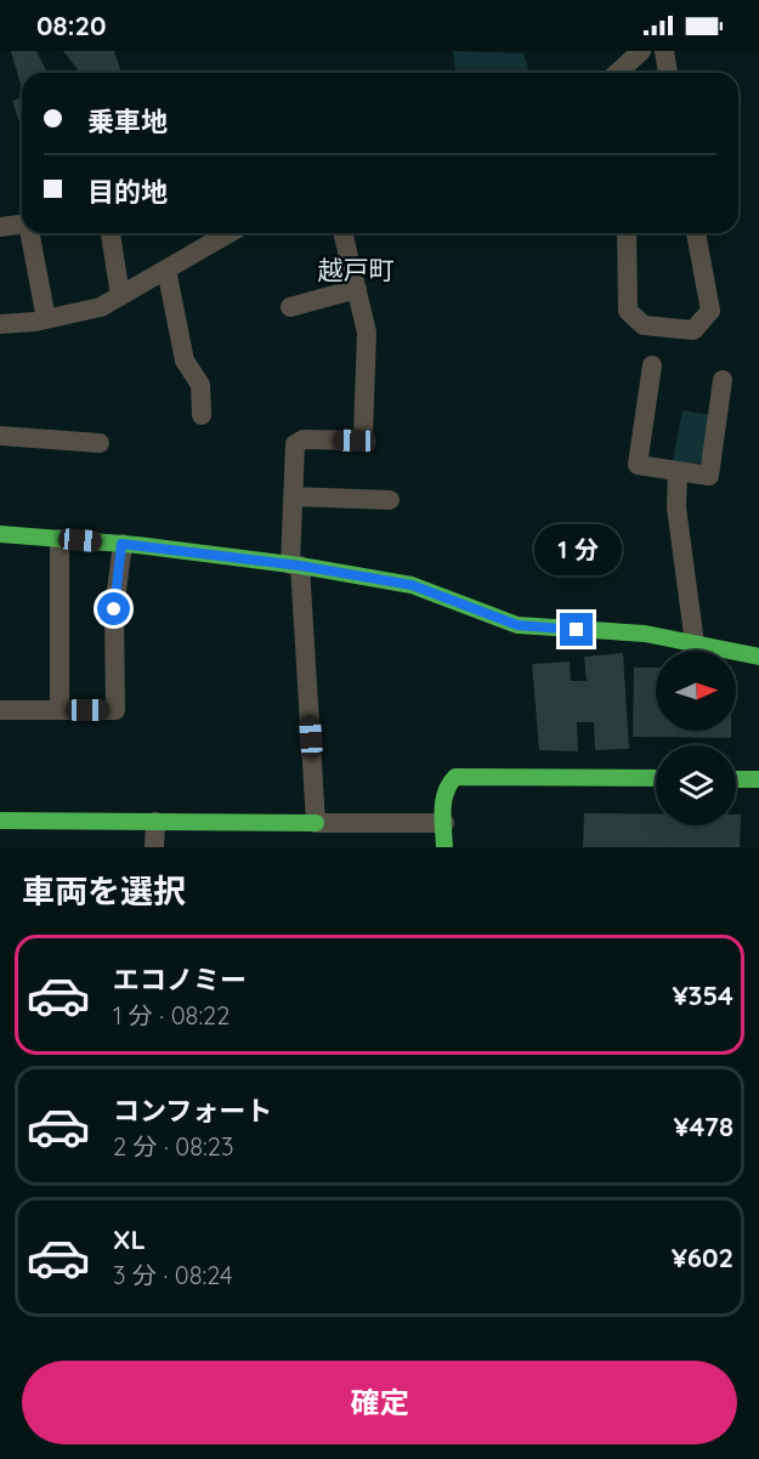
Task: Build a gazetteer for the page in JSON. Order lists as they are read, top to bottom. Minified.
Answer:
{"districts":["越戸町"],"north":"right","page":{"status":"08:20","banner":["乗車地","目的地"],"bubble":"1 分","heading":"車両を選択","list":[{"name":"エコノミー","note":"1 分 · 08:22","value":"¥354"},{"name":"コンフォート","note":"2 分 · 08:23","value":"¥478"},{"name":"XL","note":"3 分 · 08:24","value":"¥602"}],"buttons":"確定"}}
